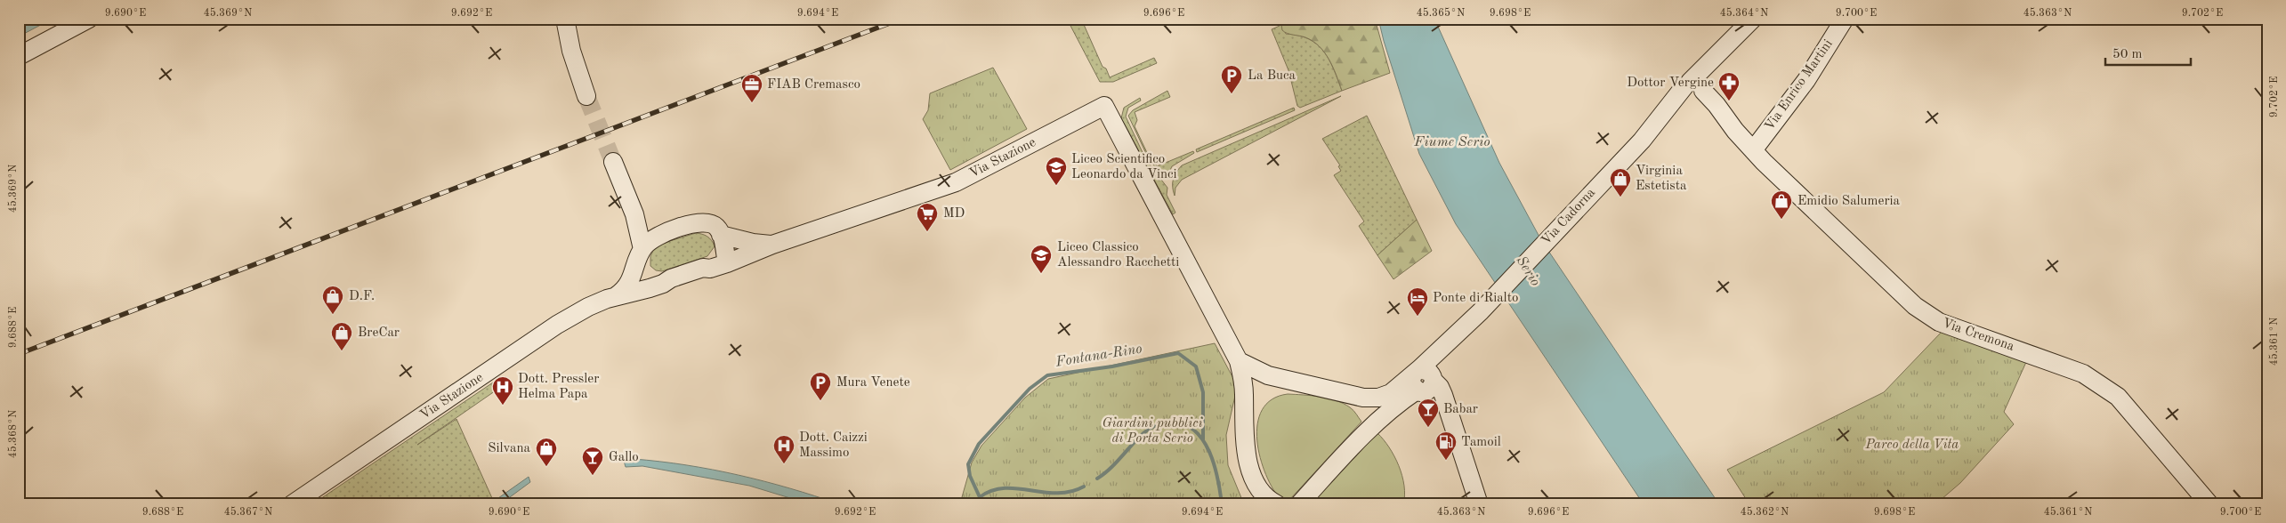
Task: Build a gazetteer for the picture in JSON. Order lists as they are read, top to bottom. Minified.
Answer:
{"streets":{"street":["Via Enrico Martini","Via Stazione","Via Cadorna","Via Cremona"]},"crossings":[["Via Enrico Martini","Via Cremona"],["Via Cadorna","Via Cremona"]],"water":["Fiume Serio","Serio","Fontana-Rino"],"parks":["Giardini pubblici di Porta Serio","Parco della Vita"],"places":{"parking":["La Buca","Mura Venete"],"pharmacy":["Dottor Vergine"],"office":["FIAB Cremasco"],"school or university":["Liceo Scientifico Leonardo da Vinci","Liceo Classico Alessandro Racchetti"],"shop":["Virginia Estetista","Emidio Salumeria","D.F.","BreCar","Silvana"],"supermarket":["MD"],"hotel":["Ponte di Rialto"],"hospital":["Dott. Pressler Helma Papa","Dott. Caizzi Massimo"],"bar":["Babar","Gallo"],"fuel station":["Tamoil"]},"scale_bar":"50 m","coordinates":["9.690°E","45.369°N","9.692°E","9.694°E","9.696°E","45.365°N","9.698°E","45.364°N","9.700°E","45.363°N","9.702°E","9.688°E","45.361°N","45.368°N","45.367°N","45.362°N"]}
